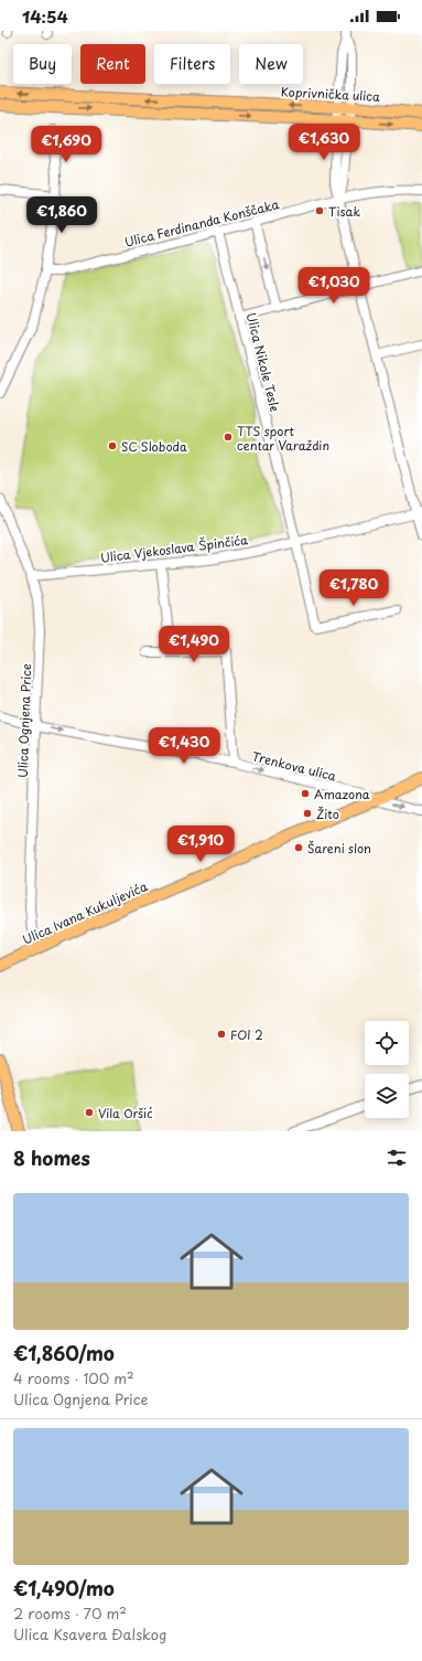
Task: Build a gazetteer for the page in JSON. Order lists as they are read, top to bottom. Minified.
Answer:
{"streets":{"main road":["Koprivnička ulica","Ulica Ivana Kukuljevića"],"street":["Ulica Ferdinanda Konščaka","Ulica Nikole Tesle","Ulica Vjekoslava Špinčića","Ulica Ognjena Price","Trenkova ulica"]},"crossings":[["Ulica Ferdinanda Konščaka","Ulica Nikole Tesle"],["Ulica Nikole Tesle","Ulica Vjekoslava Špinčića"],["Ulica Vjekoslava Špinčića","Ulica Ognjena Price"],["Ulica Ognjena Price","Trenkova ulica"],["Ulica Ognjena Price","Ulica Ivana Kukuljevića"],["Trenkova ulica","Ulica Ivana Kukuljevića"]],"one_way":["Trenkova ulica"],"places":["Tisak","TTS sport centar Varaždin","SC Sloboda","Amazona","Žito","Šareni slon","FOI 2","Vila Oršić"],"page":{"status":"14:54","chip":["Buy","Rent","Filters","New"],"price":["€1,630","€1,690","€1,860","€1,030","€1,780","€1,490","€1,430","€1,910"],"heading":"8 homes","list":[{"name":"€1,860/mo","note":"4 rooms · 100 m² · Ulica Ognjena Price"},{"name":"€1,490/mo","note":"2 rooms · 70 m² · Ulica Ksavera Đalskog"}]}}
